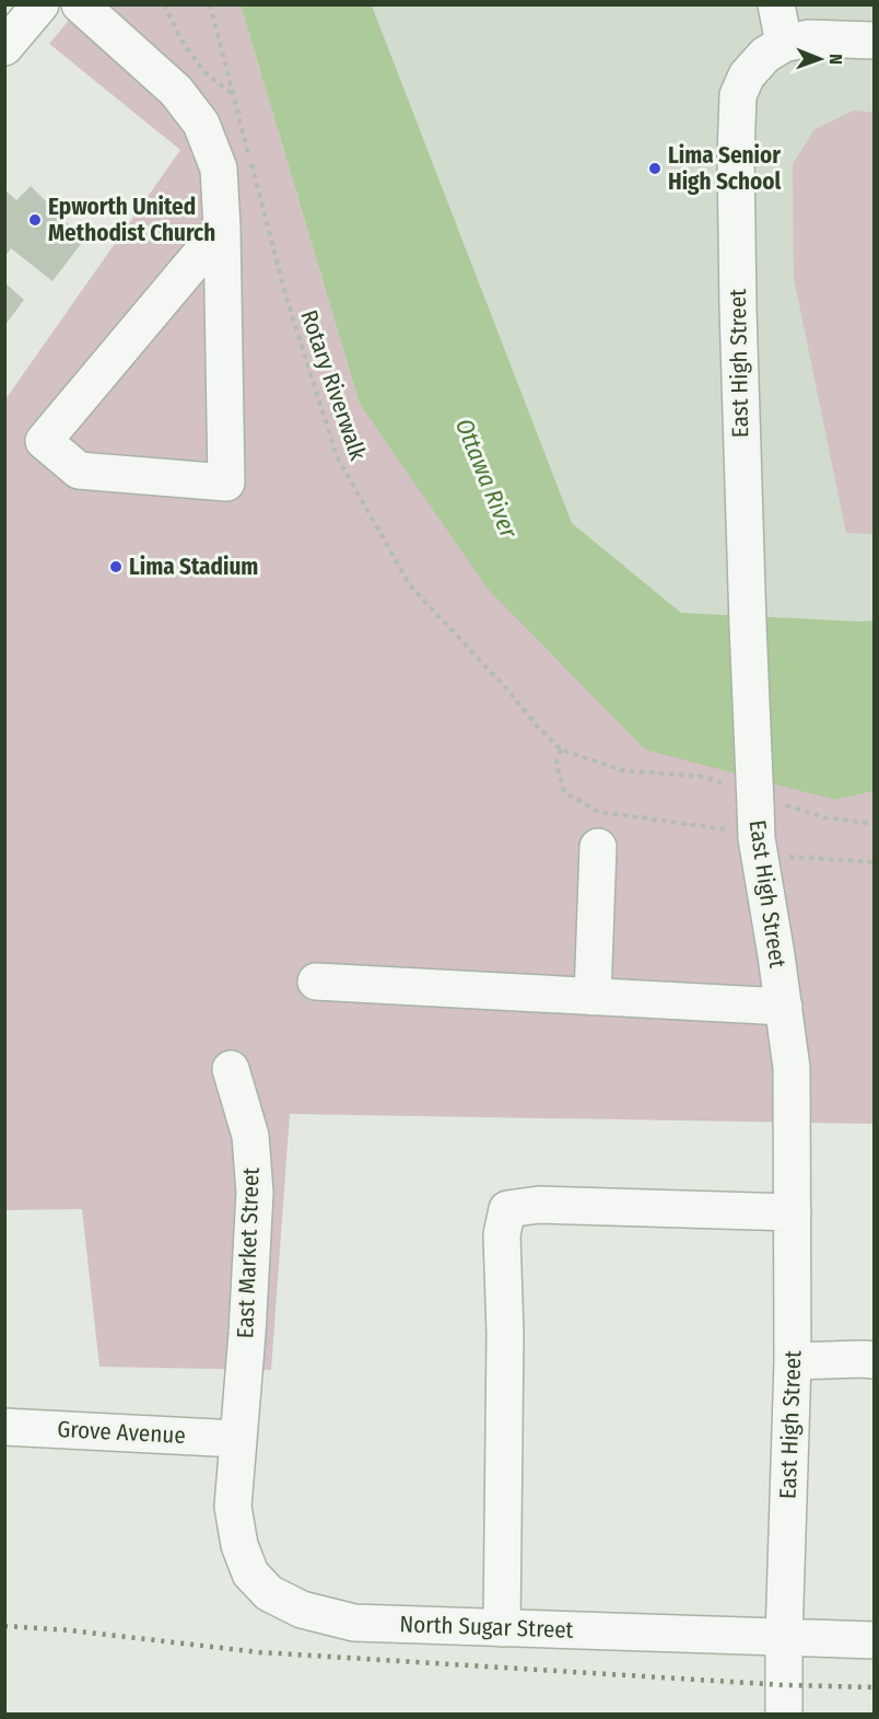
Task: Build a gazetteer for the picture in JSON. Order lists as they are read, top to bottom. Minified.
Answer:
{"streets":{"street":["East High Street","East Market Street","Grove Avenue","North Sugar Street"],"path":["Rotary Riverwalk"]},"crossings":[["East High Street","North Sugar Street"],["East Market Street","Grove Avenue"],["East Market Street","North Sugar Street"],["Grove Avenue","North Sugar Street"]],"water":["Ottawa River"],"places":["Lima Senior High School","Epworth United Methodist Church","Lima Stadium"],"north":"right"}
